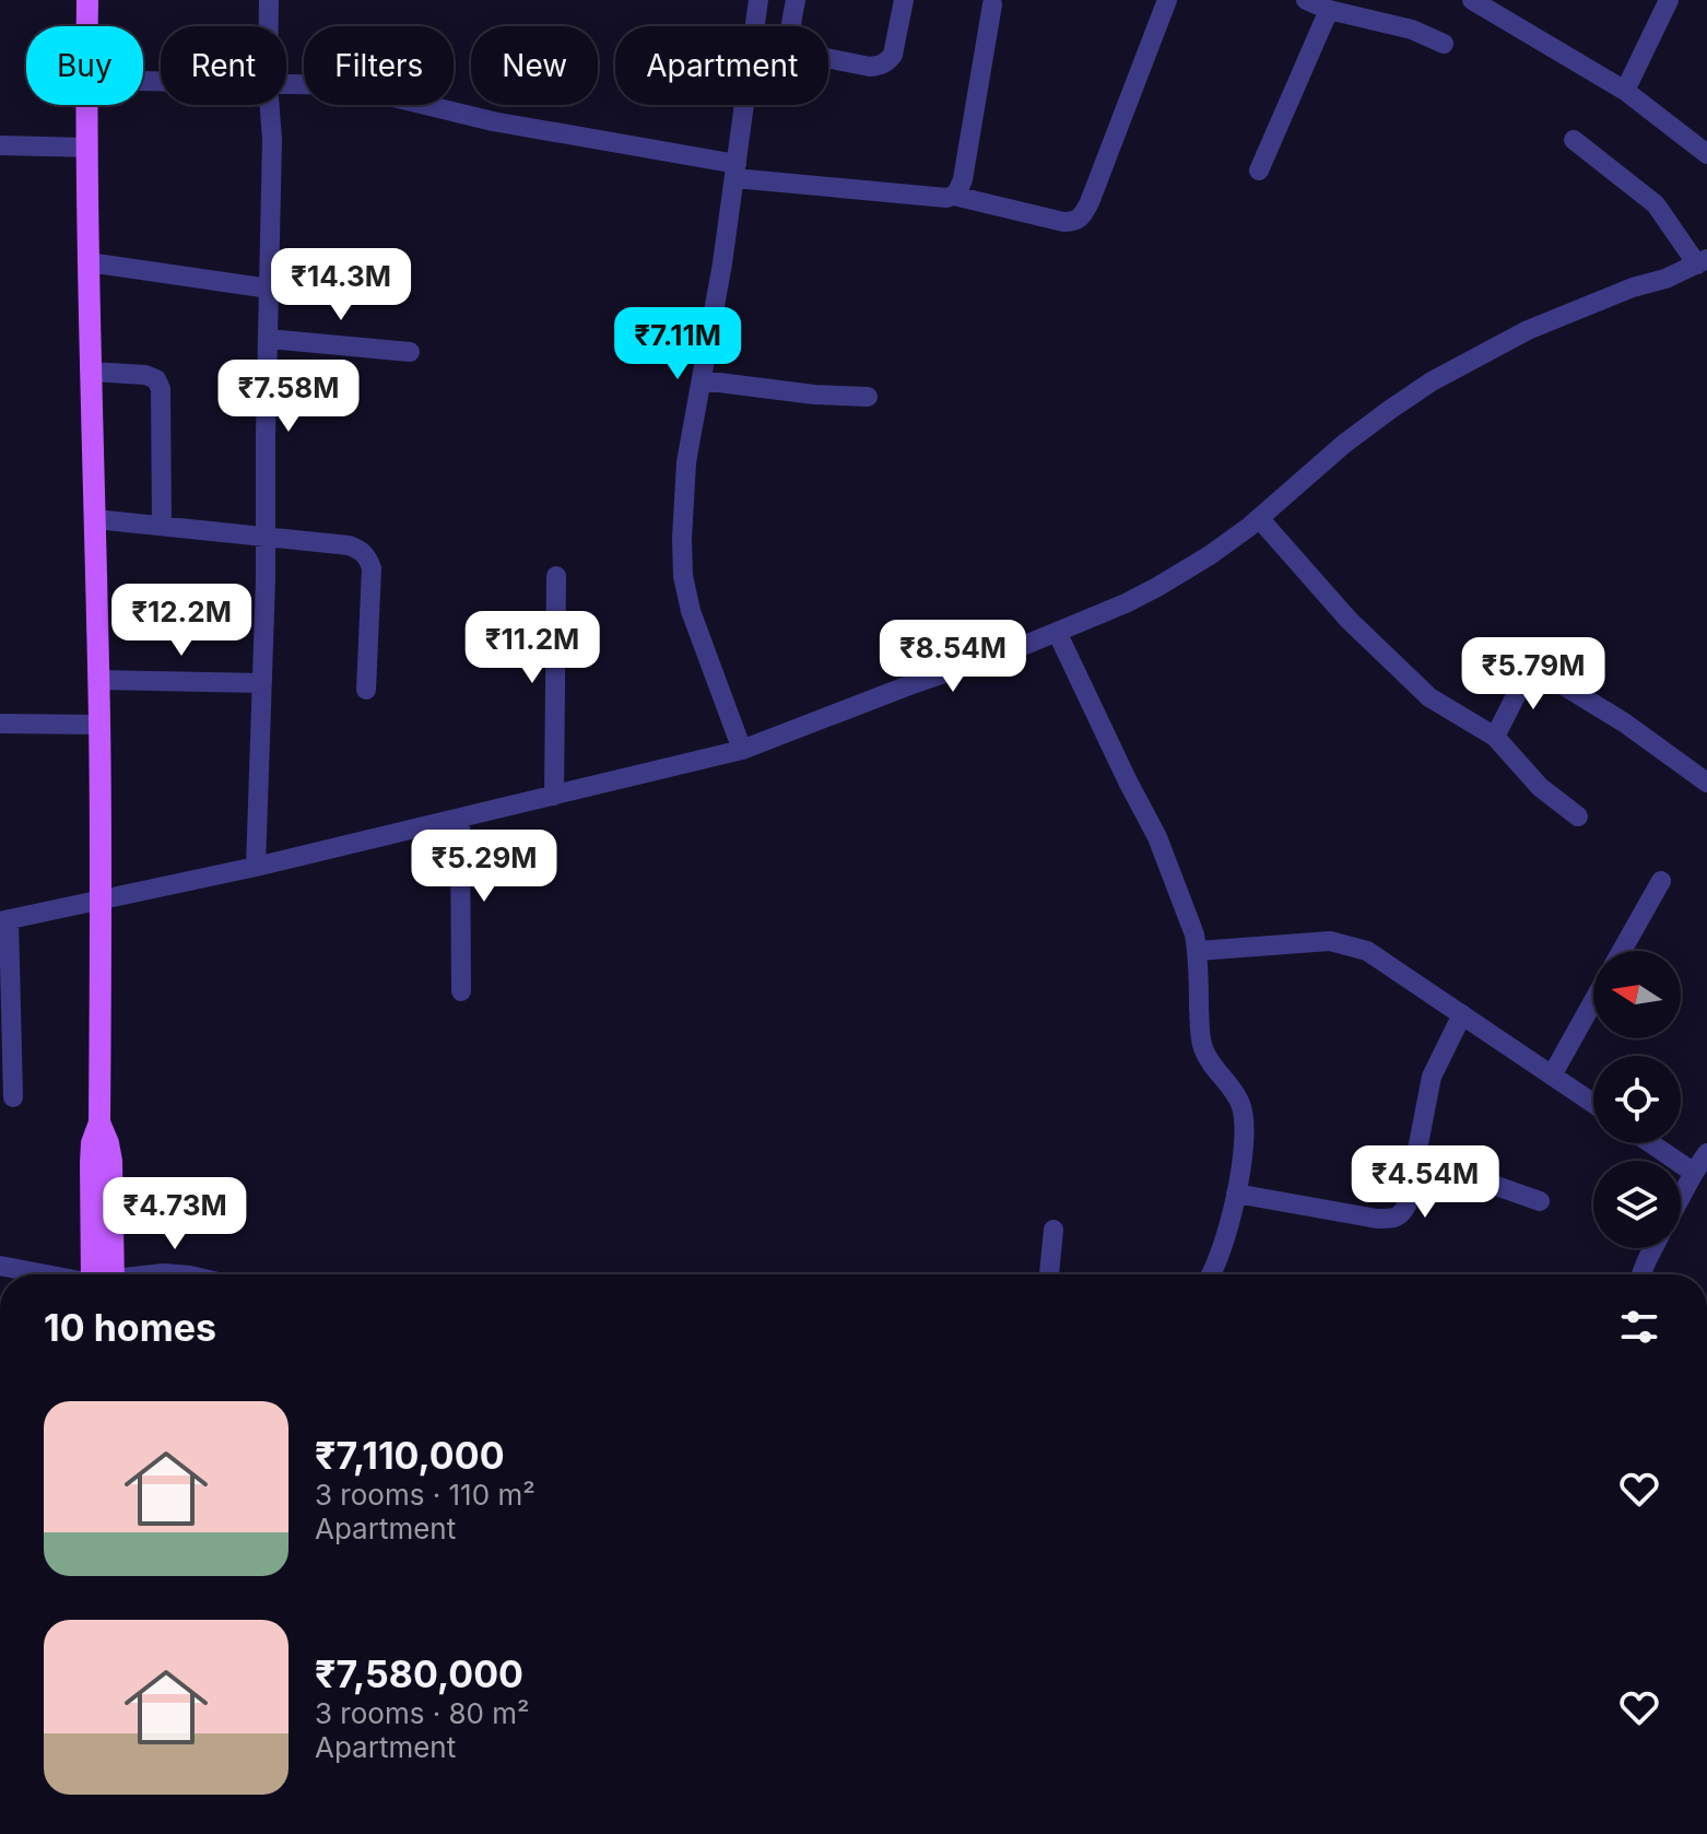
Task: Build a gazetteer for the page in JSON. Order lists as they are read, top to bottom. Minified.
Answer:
{"north":"left","page":{"chip":["Buy","Rent","Filters","New","Apartment"],"price":["₹14.3M","₹7.11M","₹7.58M","₹12.2M","₹11.2M","₹8.54M","₹5.79M","₹5.29M","₹4.54M","₹4.73M"],"heading":"10 homes","list":[{"name":"₹7,110,000","note":"3 rooms · 110 m² · Apartment"},{"name":"₹7,580,000","note":"3 rooms · 80 m² · Apartment"}]}}
